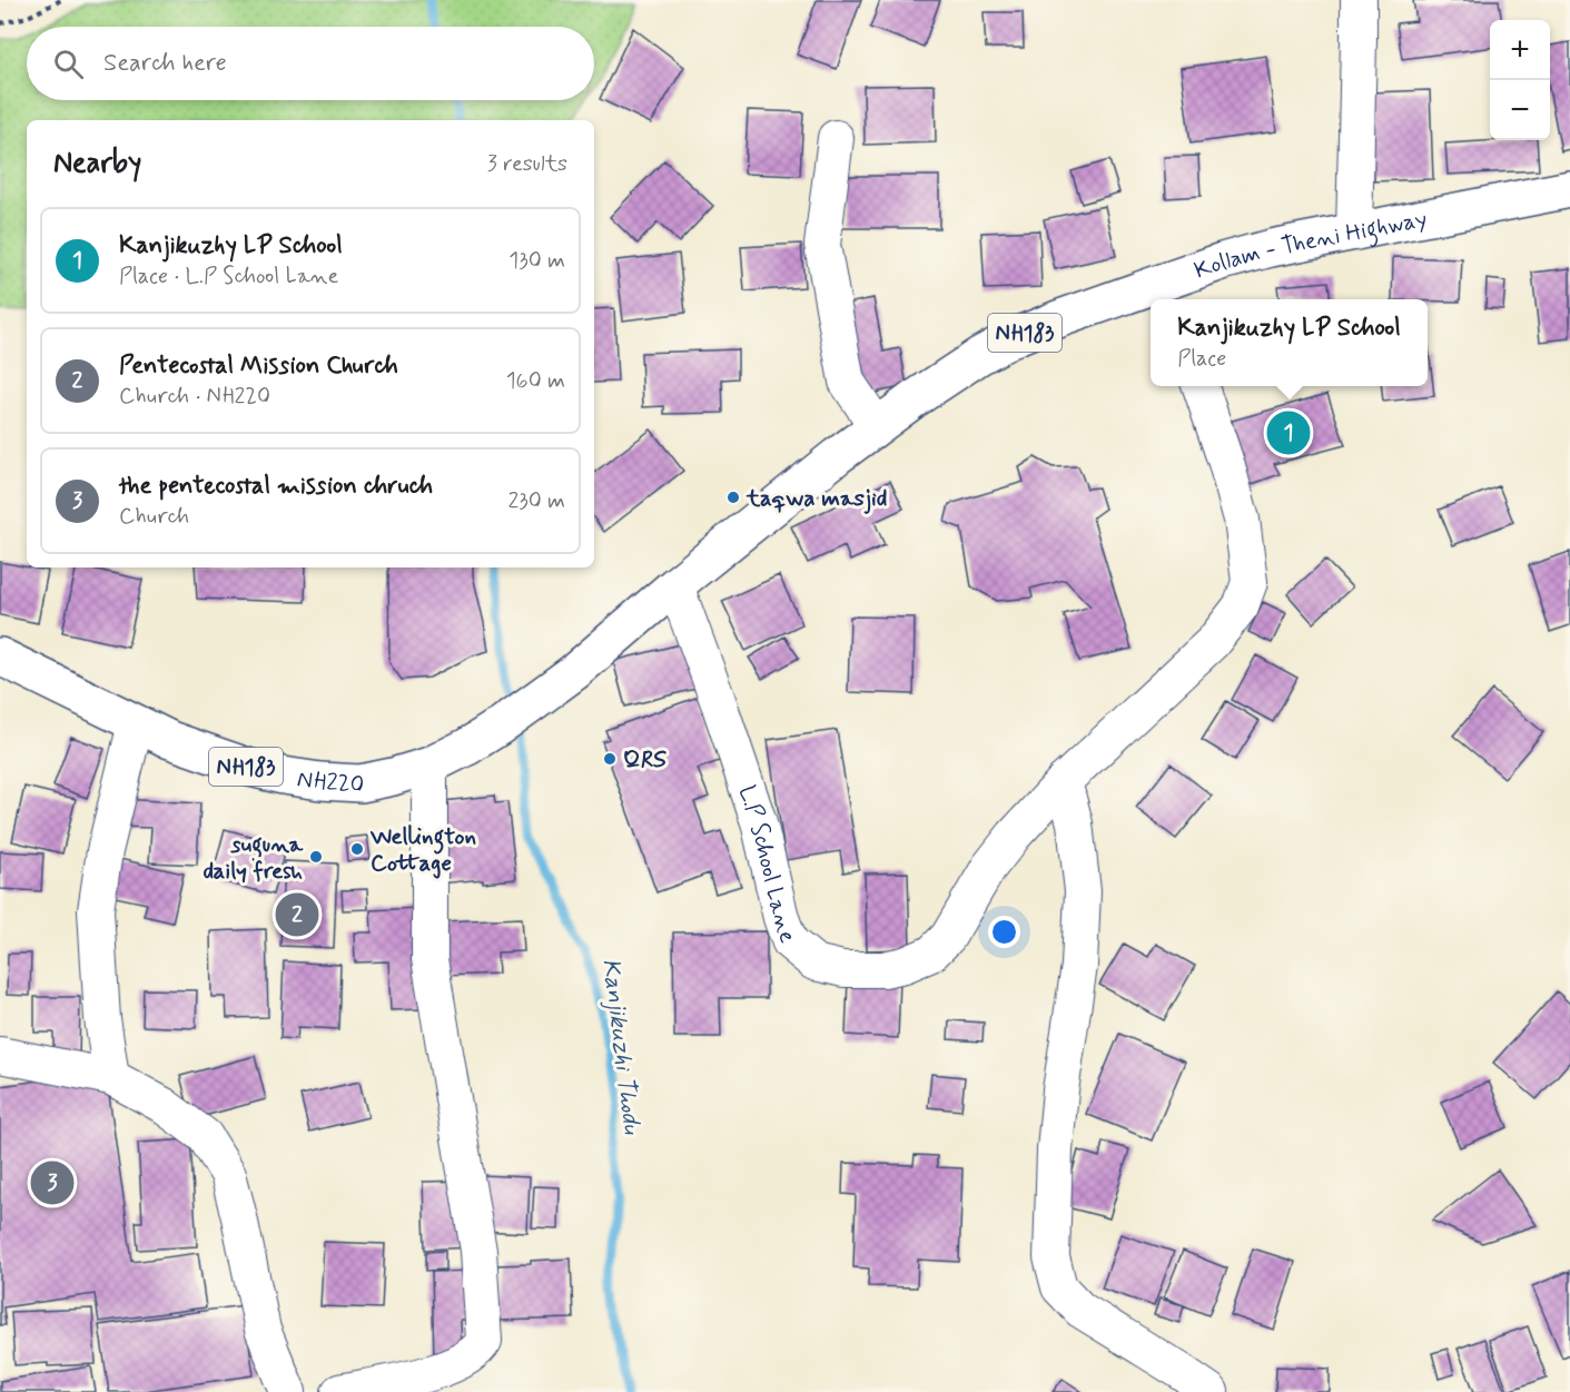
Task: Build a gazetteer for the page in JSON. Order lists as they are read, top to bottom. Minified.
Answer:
{"streets":{"highway":["Kollam - Theni Highway","NH183","NH220"],"street":["L.P School Lane"]},"crossings":[["Kollam - Theni Highway","NH220"],["Kollam - Theni Highway","L.P School Lane"]],"water":["Kanjikuzhi Thodu"],"places":["taqwa masjid","QRS","Wellington Cottage","suguna daily fresh"],"page":{"map_buttons":["+","−"],"search":"Search here","heading":["Nearby","3 results"],"list":[{"mark":"1","name":"Kanjikuzhy LP School","note":"Place · L.P School Lane","value":"130 m"},{"mark":"2","name":"Pentecostal Mission Church","note":"Church · NH220","value":"160 m"},{"mark":"3","name":"the pentecostal mission chruch","note":"Church","value":"230 m"}],"popup":["Kanjikuzhy LP School","Place"],"pins":["1","2","3"]}}
